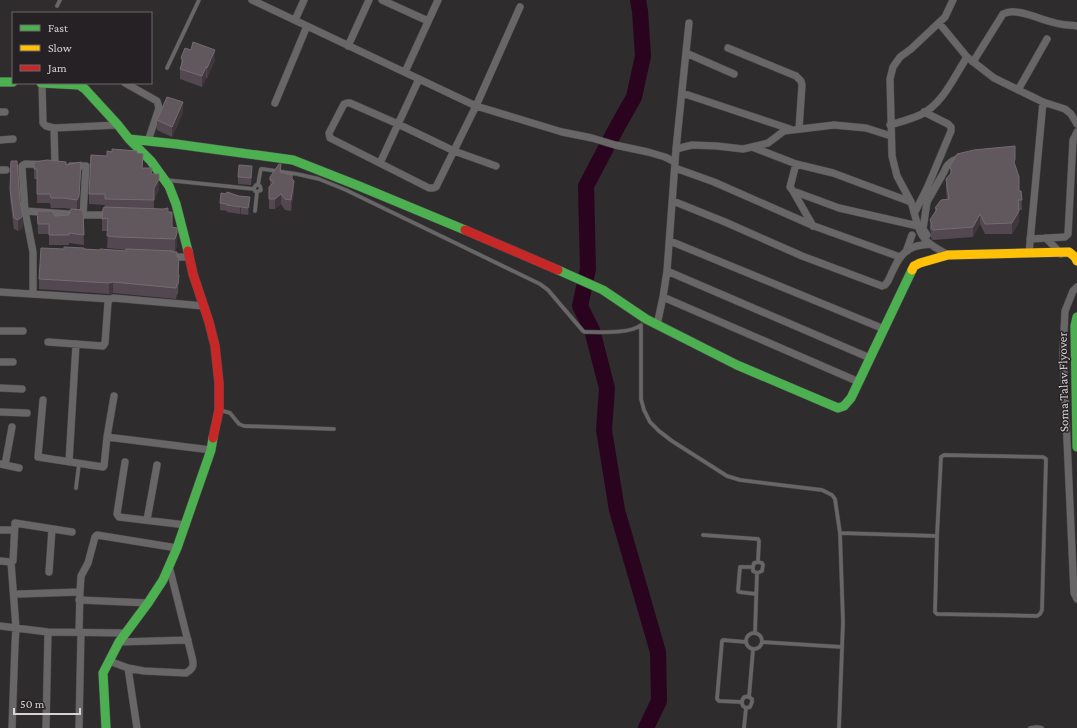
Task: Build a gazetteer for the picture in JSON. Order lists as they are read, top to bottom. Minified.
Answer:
{"streets":{"street":["Soma Talav Flyover"]},"legend":["Fast","Slow","Jam"],"scale_bar":"50 m"}
